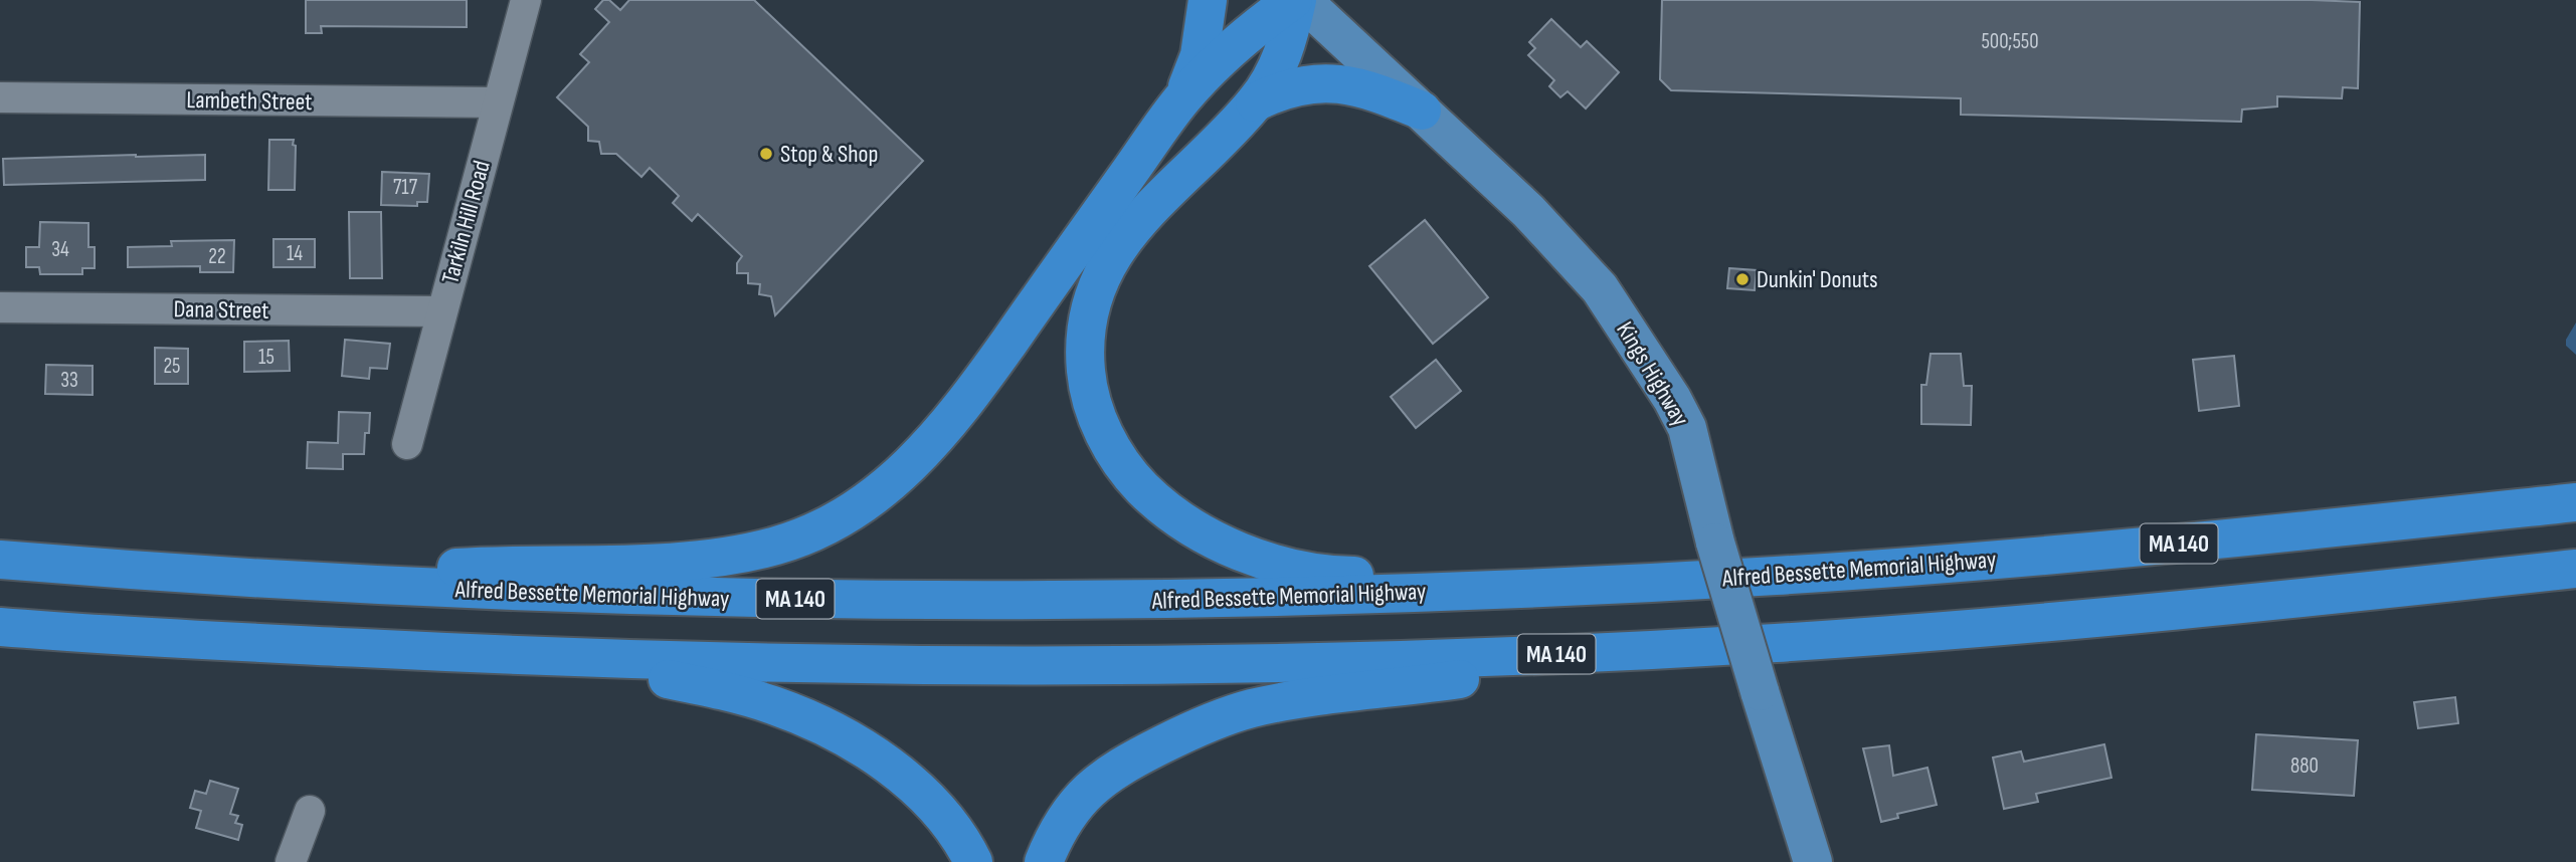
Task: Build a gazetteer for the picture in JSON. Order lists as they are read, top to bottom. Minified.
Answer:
{"streets":{"highway":["MA 140","Alfred Bessette Memorial Highway"],"main road":["Kings Highway"],"street":["Lambeth Street","Tarkiln Hill Road","Dana Street"]},"crossings":[["Lambeth Street","Tarkiln Hill Road"],["Tarkiln Hill Road","Dana Street"]],"places":["Stop & Shop","Dunkin' Donuts"],"house_numbers":["500;550","717","34","14","22","15","25","33","880"]}
